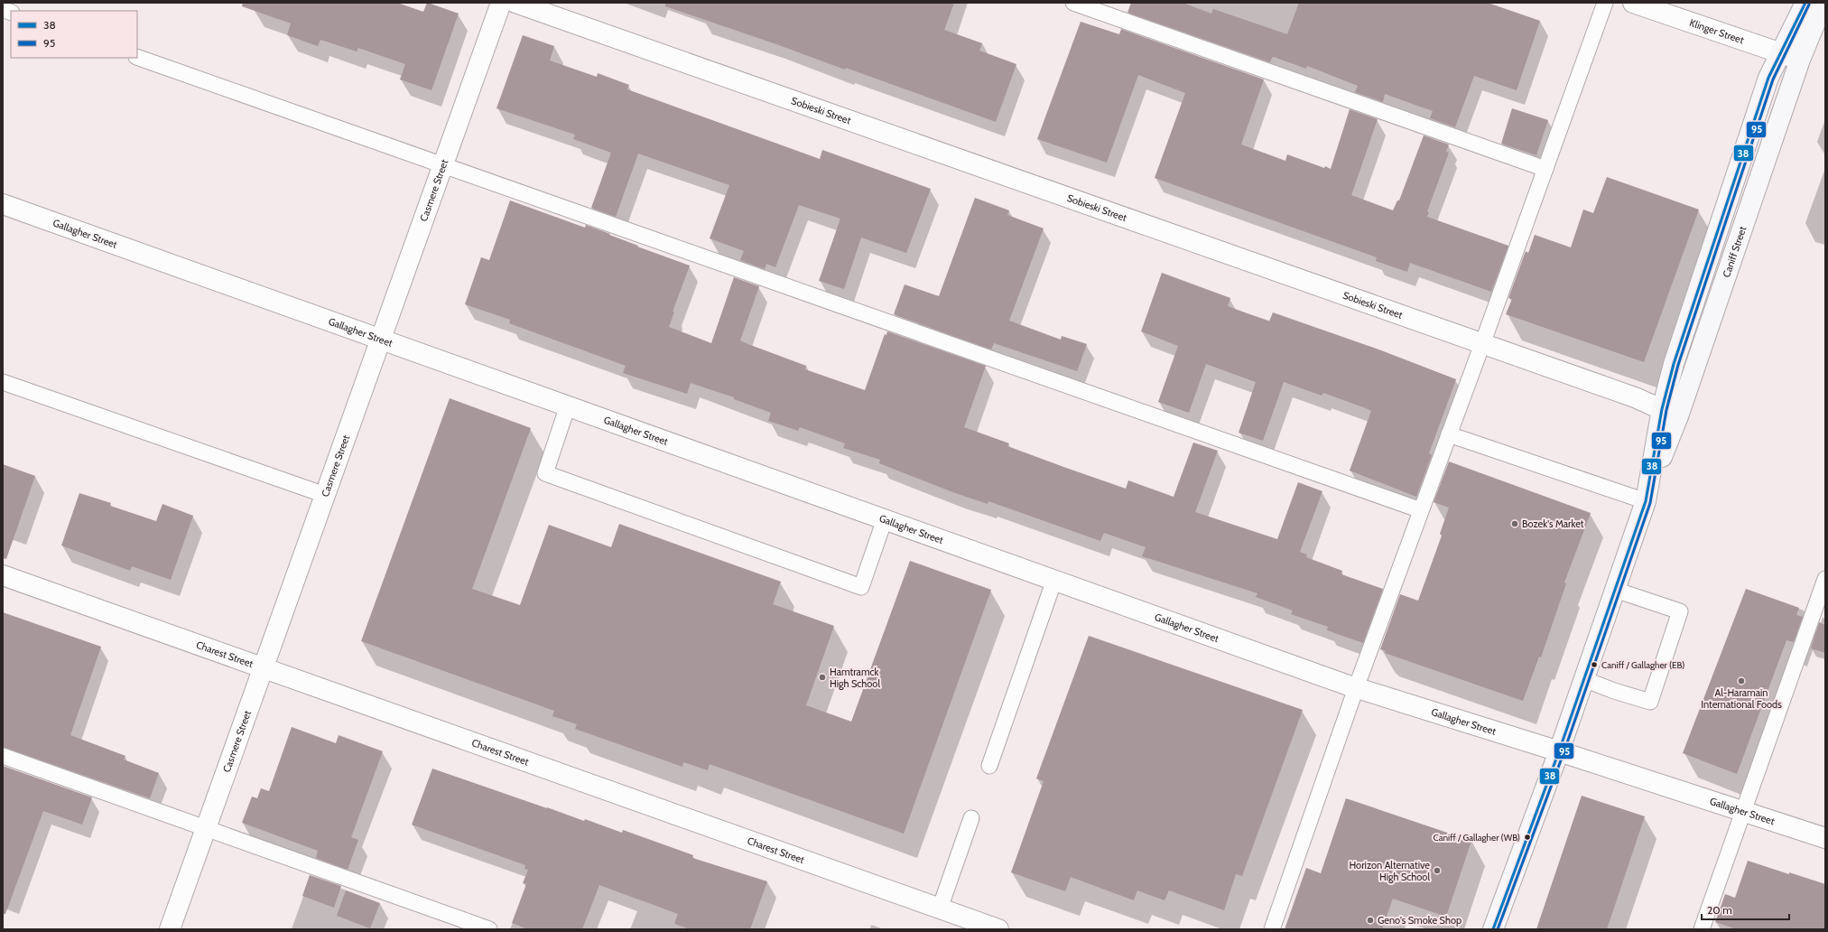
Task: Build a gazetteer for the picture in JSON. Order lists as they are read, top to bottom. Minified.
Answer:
{"streets":{"street":["Klinger Street","Sobieski Street","Casmere Street","Gallagher Street","Caniff Street","Charest Street"]},"crossings":[["Klinger Street","Caniff Street"],["Sobieski Street","Caniff Street"],["Casmere Street","Gallagher Street"],["Casmere Street","Charest Street"],["Gallagher Street","Caniff Street"]],"places":["Bozek's Market","Caniff / Gallagher (EB)","Hamtramck High School","Al-Haramain International Foods","Caniff / Gallagher (WB)","Horizon Alternative High School","Geno's Smoke Shop"],"lines":["transit line 38","transit line 95"],"legend":["38","95"],"scale_bar":"20 m"}
